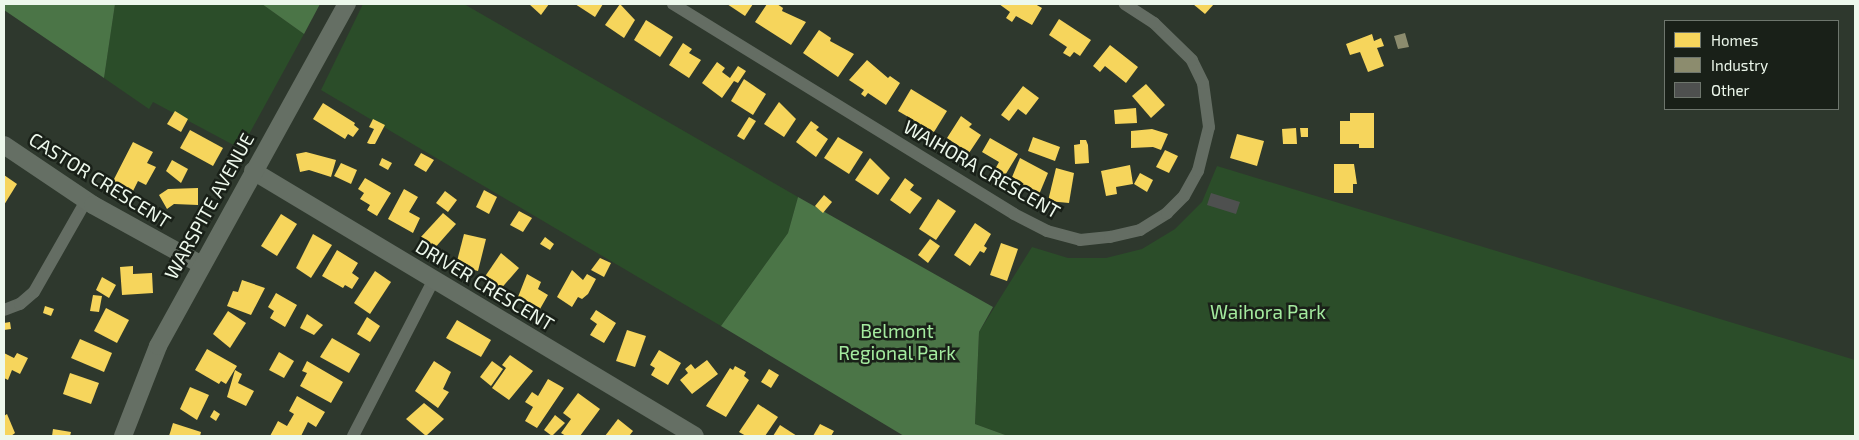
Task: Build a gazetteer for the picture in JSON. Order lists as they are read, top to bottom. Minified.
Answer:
{"streets":{"street":["WAIHORA CRESCENT","CASTOR CRESCENT","WARSPITE AVENUE","DRIVER CRESCENT"]},"crossings":[["CASTOR CRESCENT","WARSPITE AVENUE"],["WARSPITE AVENUE","DRIVER CRESCENT"]],"parks":["Waihora Park","Belmont Regional Park"],"legend":["Homes","Industry","Other"]}
